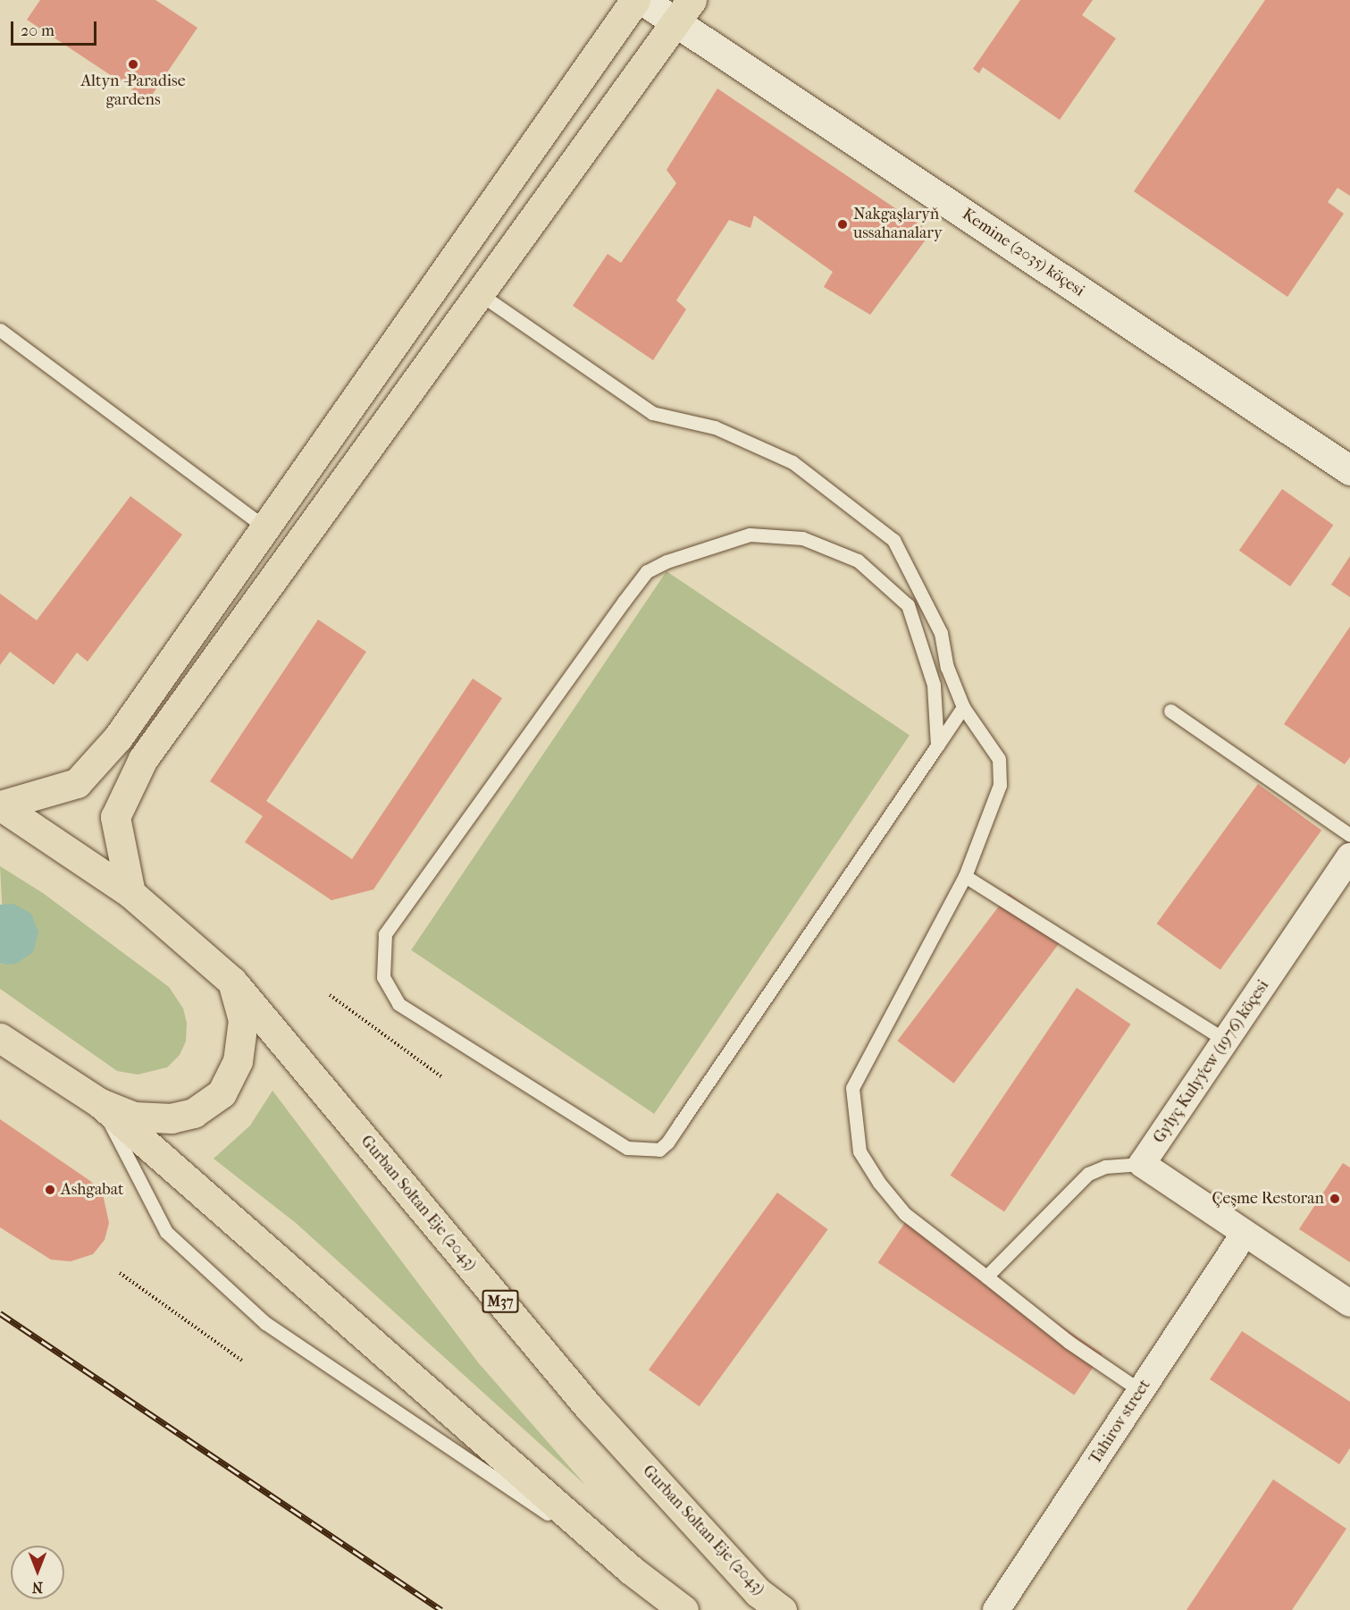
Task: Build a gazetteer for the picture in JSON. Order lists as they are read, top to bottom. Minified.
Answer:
{"streets":{"main road":["Gurban Soltan Eje (2043)","M37"],"street":["Kemine (2035) köçesi","Gylyç Kulyýew (1976) köçesi","Tahirov street"]},"places":["Altyn -Paradise gardens","Nakgaşlaryň ussahanalary","Ashgabat","Çeşme Restoran"],"scale_bar":"20 m","north":"bottom"}
